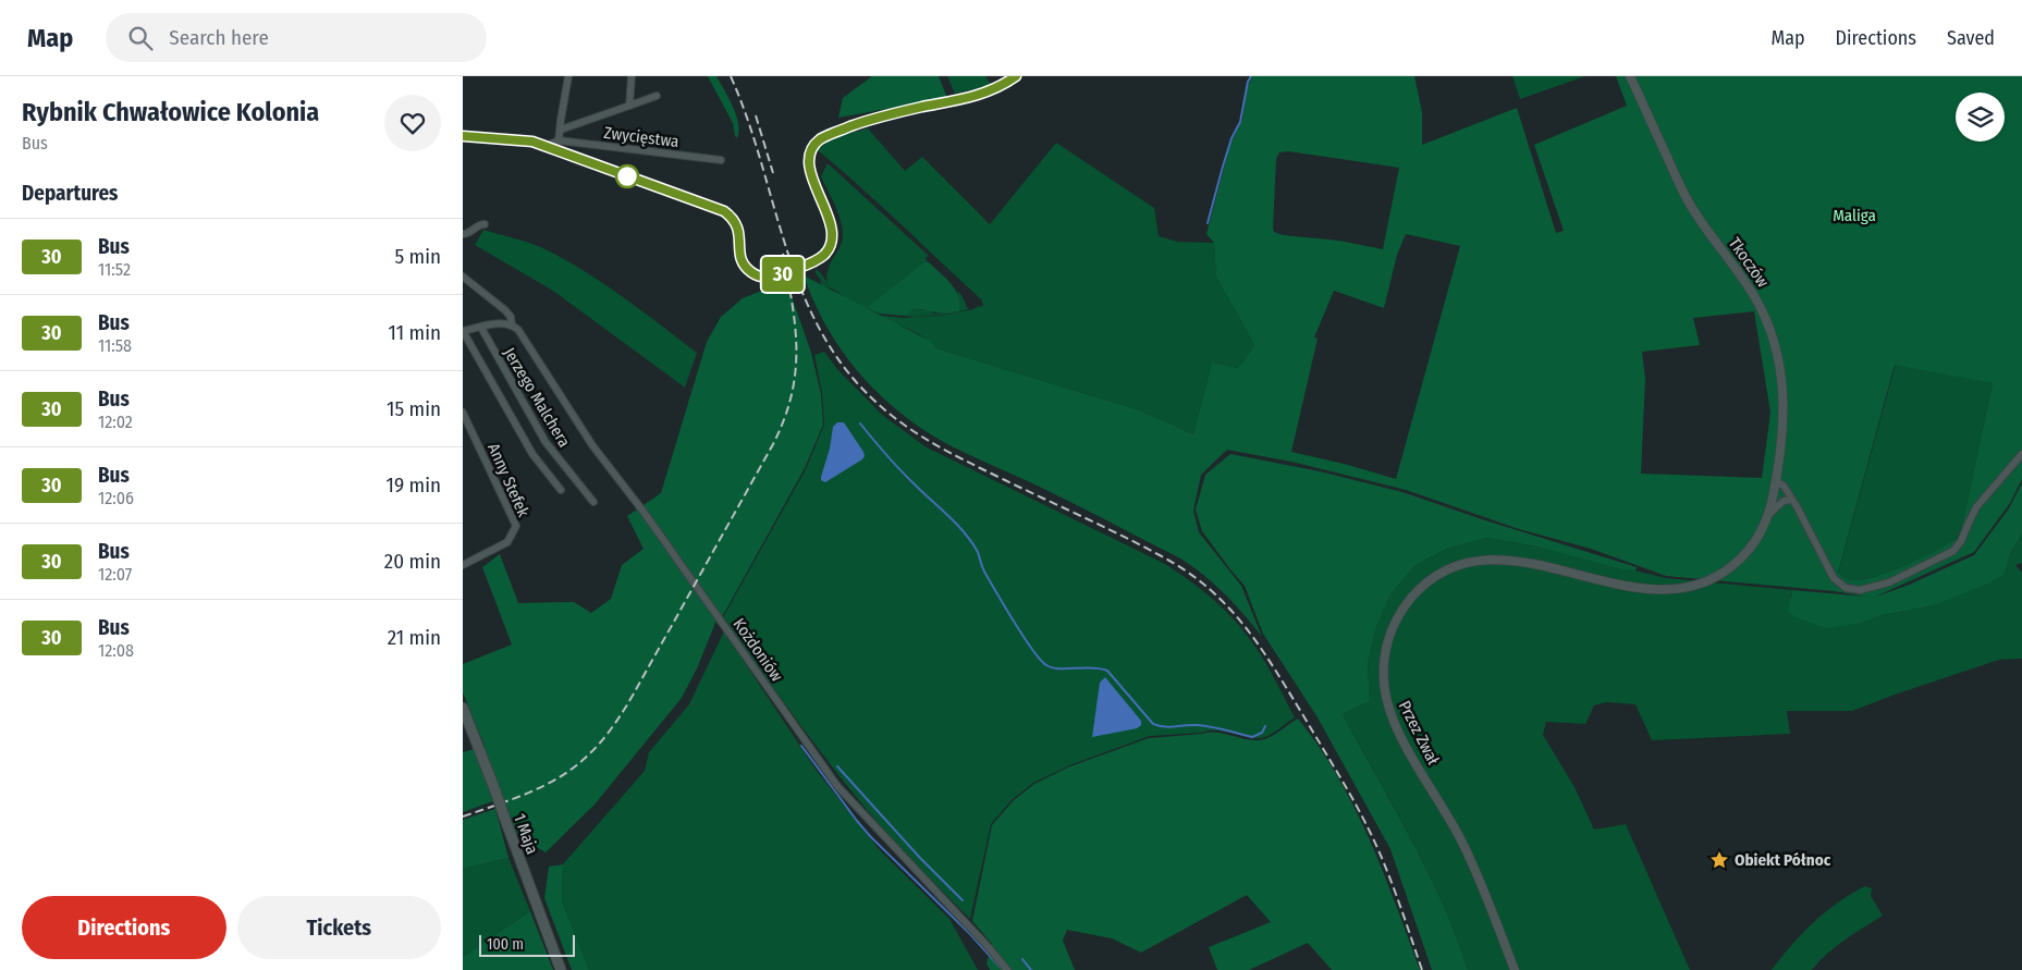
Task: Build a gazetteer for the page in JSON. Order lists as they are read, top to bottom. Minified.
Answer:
{"streets":{"main road":["1 Maja"],"street":["Zwycięstwa","Tkoczów","Jerzego Malchera","Anny Stefek","Kożdoniów","Przez Zwał"]},"crossings":[["Tkoczów","Przez Zwał"],["Jerzego Malchera","Kożdoniów"]],"parks":["Maliga"],"places":{"place":["Obiekt Północ"]},"lines":["bus line 30"],"scale_bar":"100 m","page":{"header":"Map","search":"Search here","nav":["Map","Directions","Saved"],"heading":[["Rybnik Chwałowice Kolonia","Bus"],"Departures"],"on_map":"30","list":[{"mark":"30","name":"Bus","note":"11:52","value":"5 min"},{"mark":"30","name":"Bus","note":"11:58","value":"11 min"},{"mark":"30","name":"Bus","note":"12:02","value":"15 min"},{"mark":"30","name":"Bus","note":"12:06","value":"19 min"},{"mark":"30","name":"Bus","note":"12:07","value":"20 min"},{"mark":"30","name":"Bus","note":"12:08","value":"21 min"}],"buttons":["Directions","Tickets"],"scale":"100 m"}}
